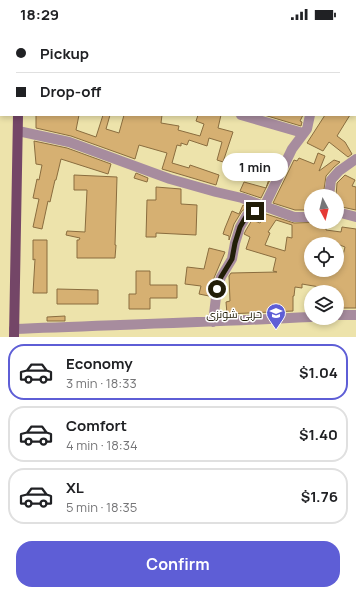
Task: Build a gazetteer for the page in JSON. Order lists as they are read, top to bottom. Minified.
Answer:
{"places":{"school or university":["حربی شونزی"]},"north":"bottom","page":{"status":"18:29","banner":["Pickup","Drop-off"],"bubble":"1 min","list":[{"name":"Economy","note":"3 min · 18:33","value":"$1.04"},{"name":"Comfort","note":"4 min · 18:34","value":"$1.40"},{"name":"XL","note":"5 min · 18:35","value":"$1.76"}],"buttons":"Confirm"}}
